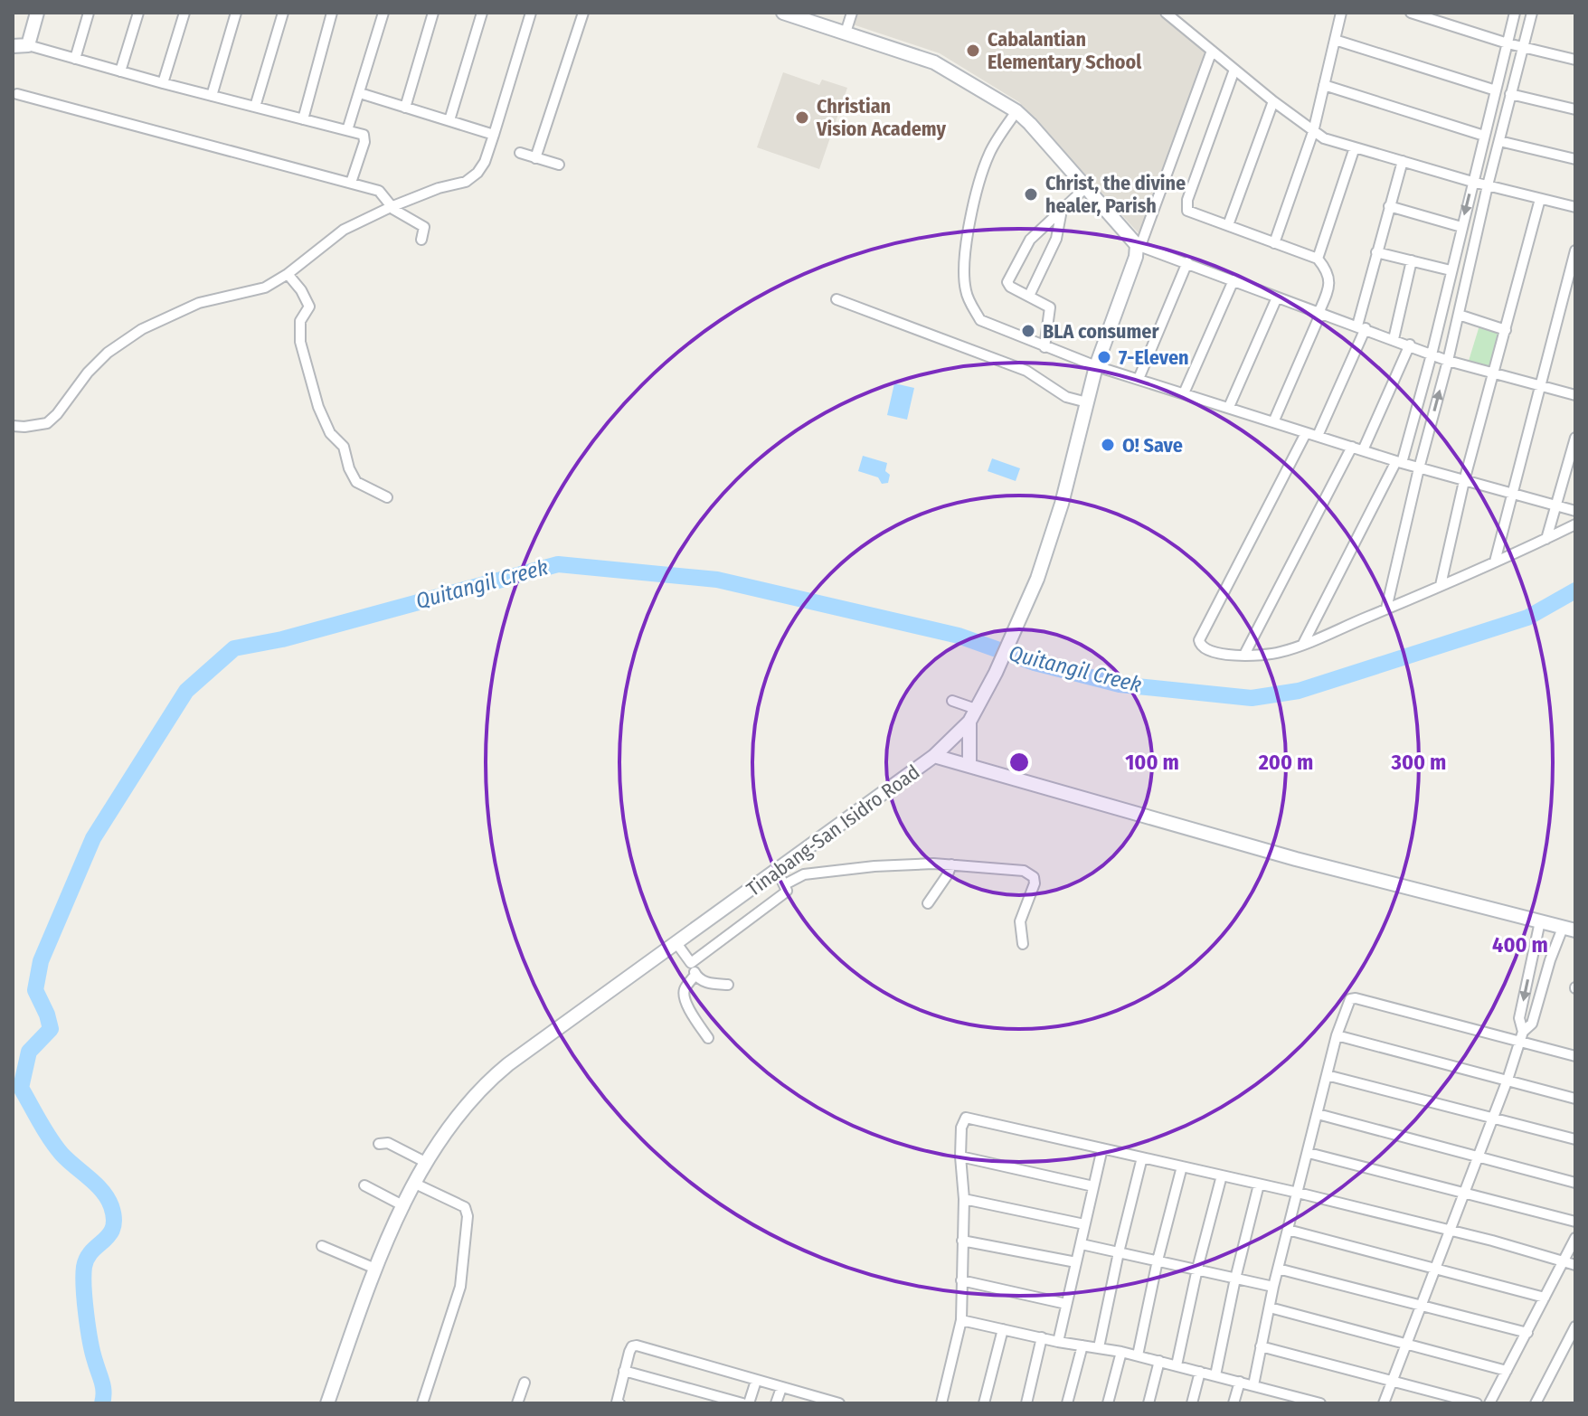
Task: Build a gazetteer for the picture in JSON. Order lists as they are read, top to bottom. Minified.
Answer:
{"streets":{"street":["Tinabang-San Isidro Road"]},"water":["Quitangil Creek"],"places":["Cabalantian Elementary School","Christian Vision Academy","Christ, the divine healer, Parish","BLA consumer","7-Eleven","O! Save"],"rings":["100 m","200 m","300 m","400 m"]}
